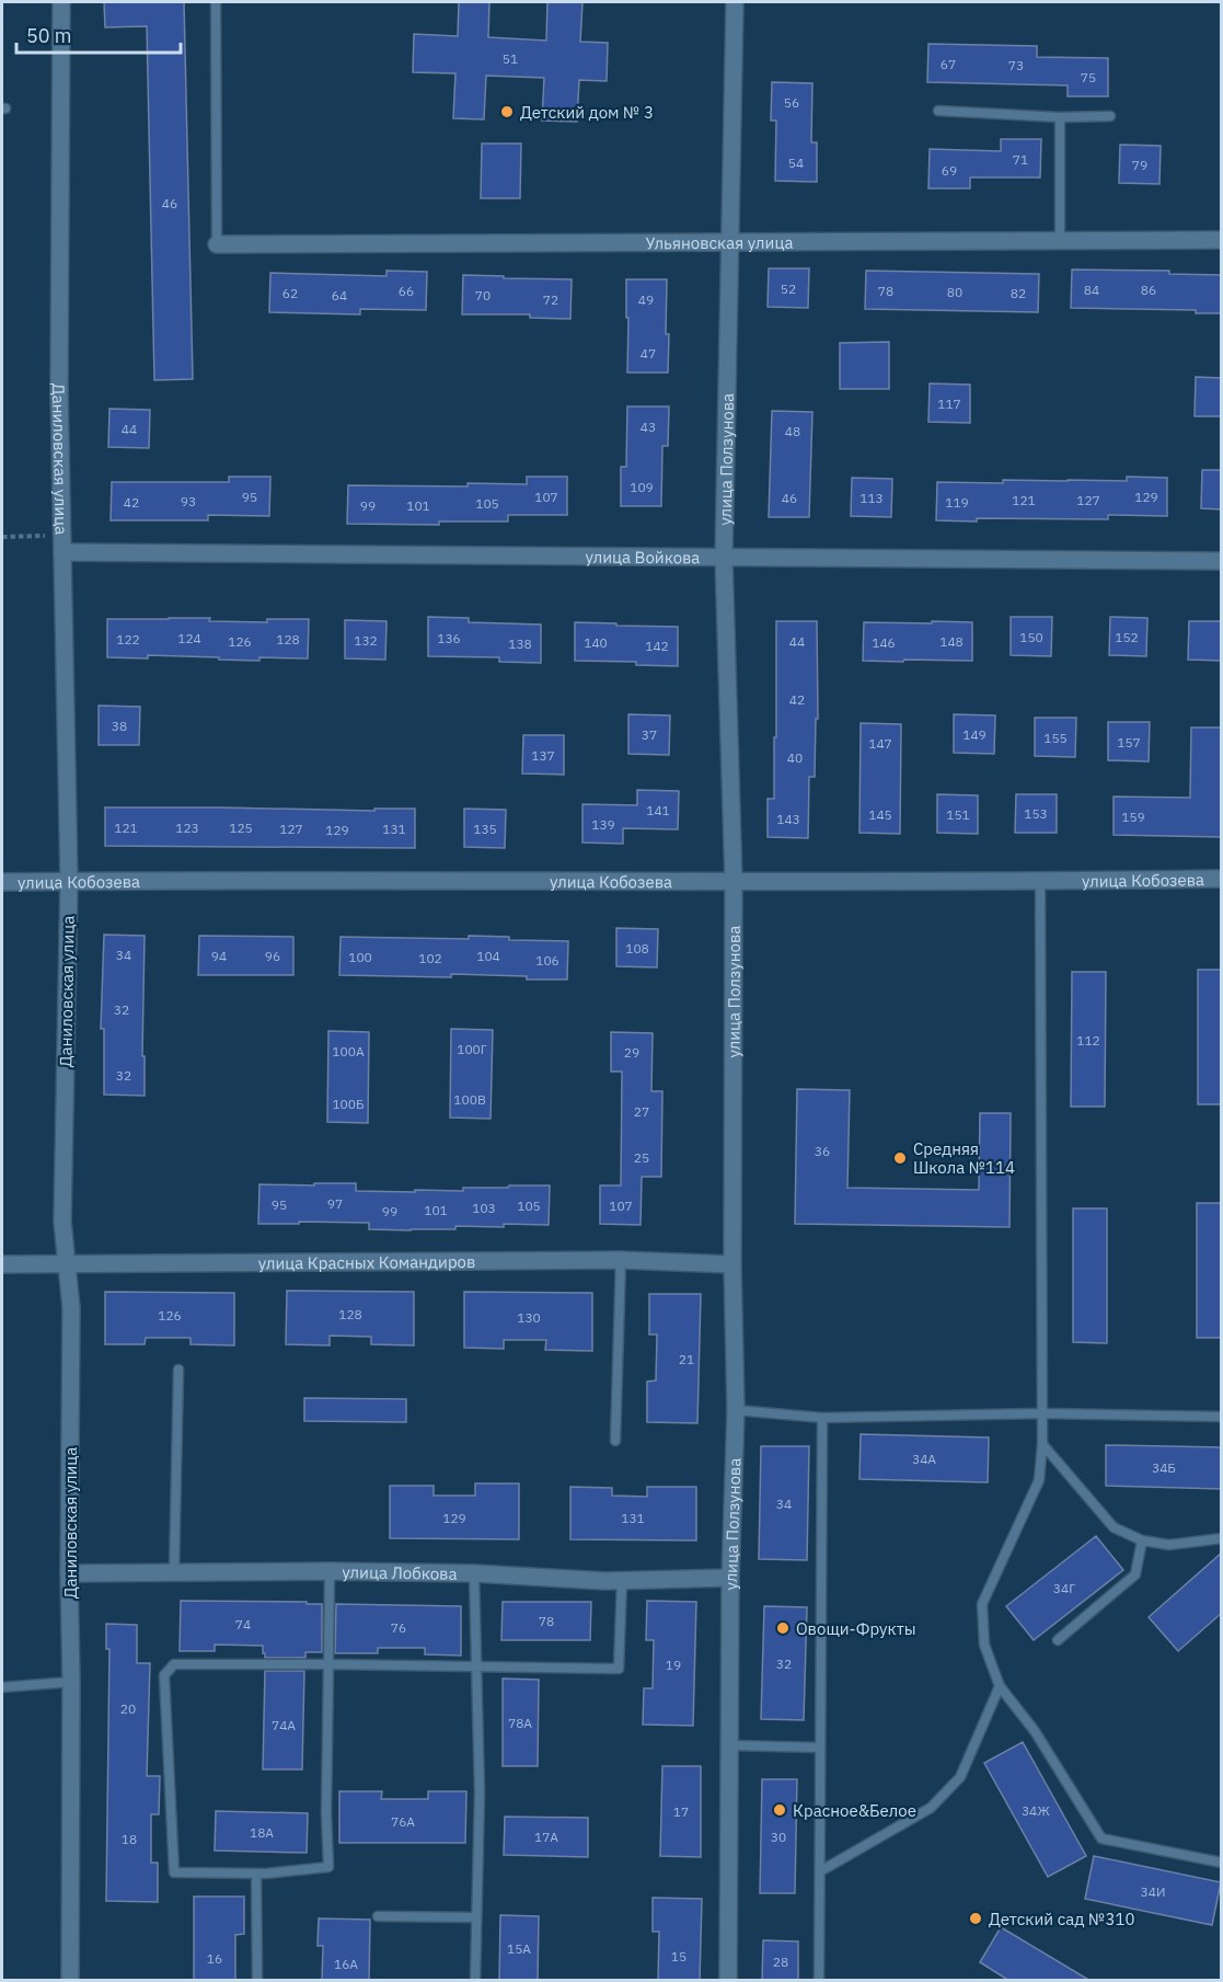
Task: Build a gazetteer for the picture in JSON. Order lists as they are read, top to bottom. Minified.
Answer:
{"streets":{"street":["Ульяновская улица","Даниловская улица","улица Ползунова","улица Войкова","улица Кобозева","улица Красных Командиров","улица Лобкова"]},"crossings":[["Ульяновская улица","улица Ползунова"],["Даниловская улица","улица Войкова"],["Даниловская улица","улица Кобозева"],["Даниловская улица","улица Красных Командиров"],["Даниловская улица","улица Лобкова"],["улица Ползунова","улица Войкова"],["улица Ползунова","улица Кобозева"],["улица Ползунова","улица Красных Командиров"],["улица Ползунова","улица Лобкова"]],"places":["Детский дом № 3","Средняя Школа №114","Овощи-Фрукты","Красное&Белое","Детский сад №310"],"house_numbers":["51","67","73","75","56","71","54","79","69","46","52","84","86","66","78","80","62","82","64","70","72","49","47","117","43","44","48","109","95","107","129","46","113","121","127","93","42","119","105","99","101","150","152","124","136","122","128","132","126","44","148","140","146","138","142","42","38","37","149","155","157","147","137","40","141","153","145","151","159","143","139","121","123","125","127","131","135","129","108","34","94","96","104","100","102","106","32","112","100Г","100А","29","32","100В","100Б","27","36","25","97","95","105","107","103","101","99","128","126","130","21","34А","34Б","34","129","131","34Г","78","74","76","32","19","20","78А","74А","34Ж","17","76А","18А","17А","30","18","34И","15А","15","16","28","16А"],"scale_bar":"50 m"}
